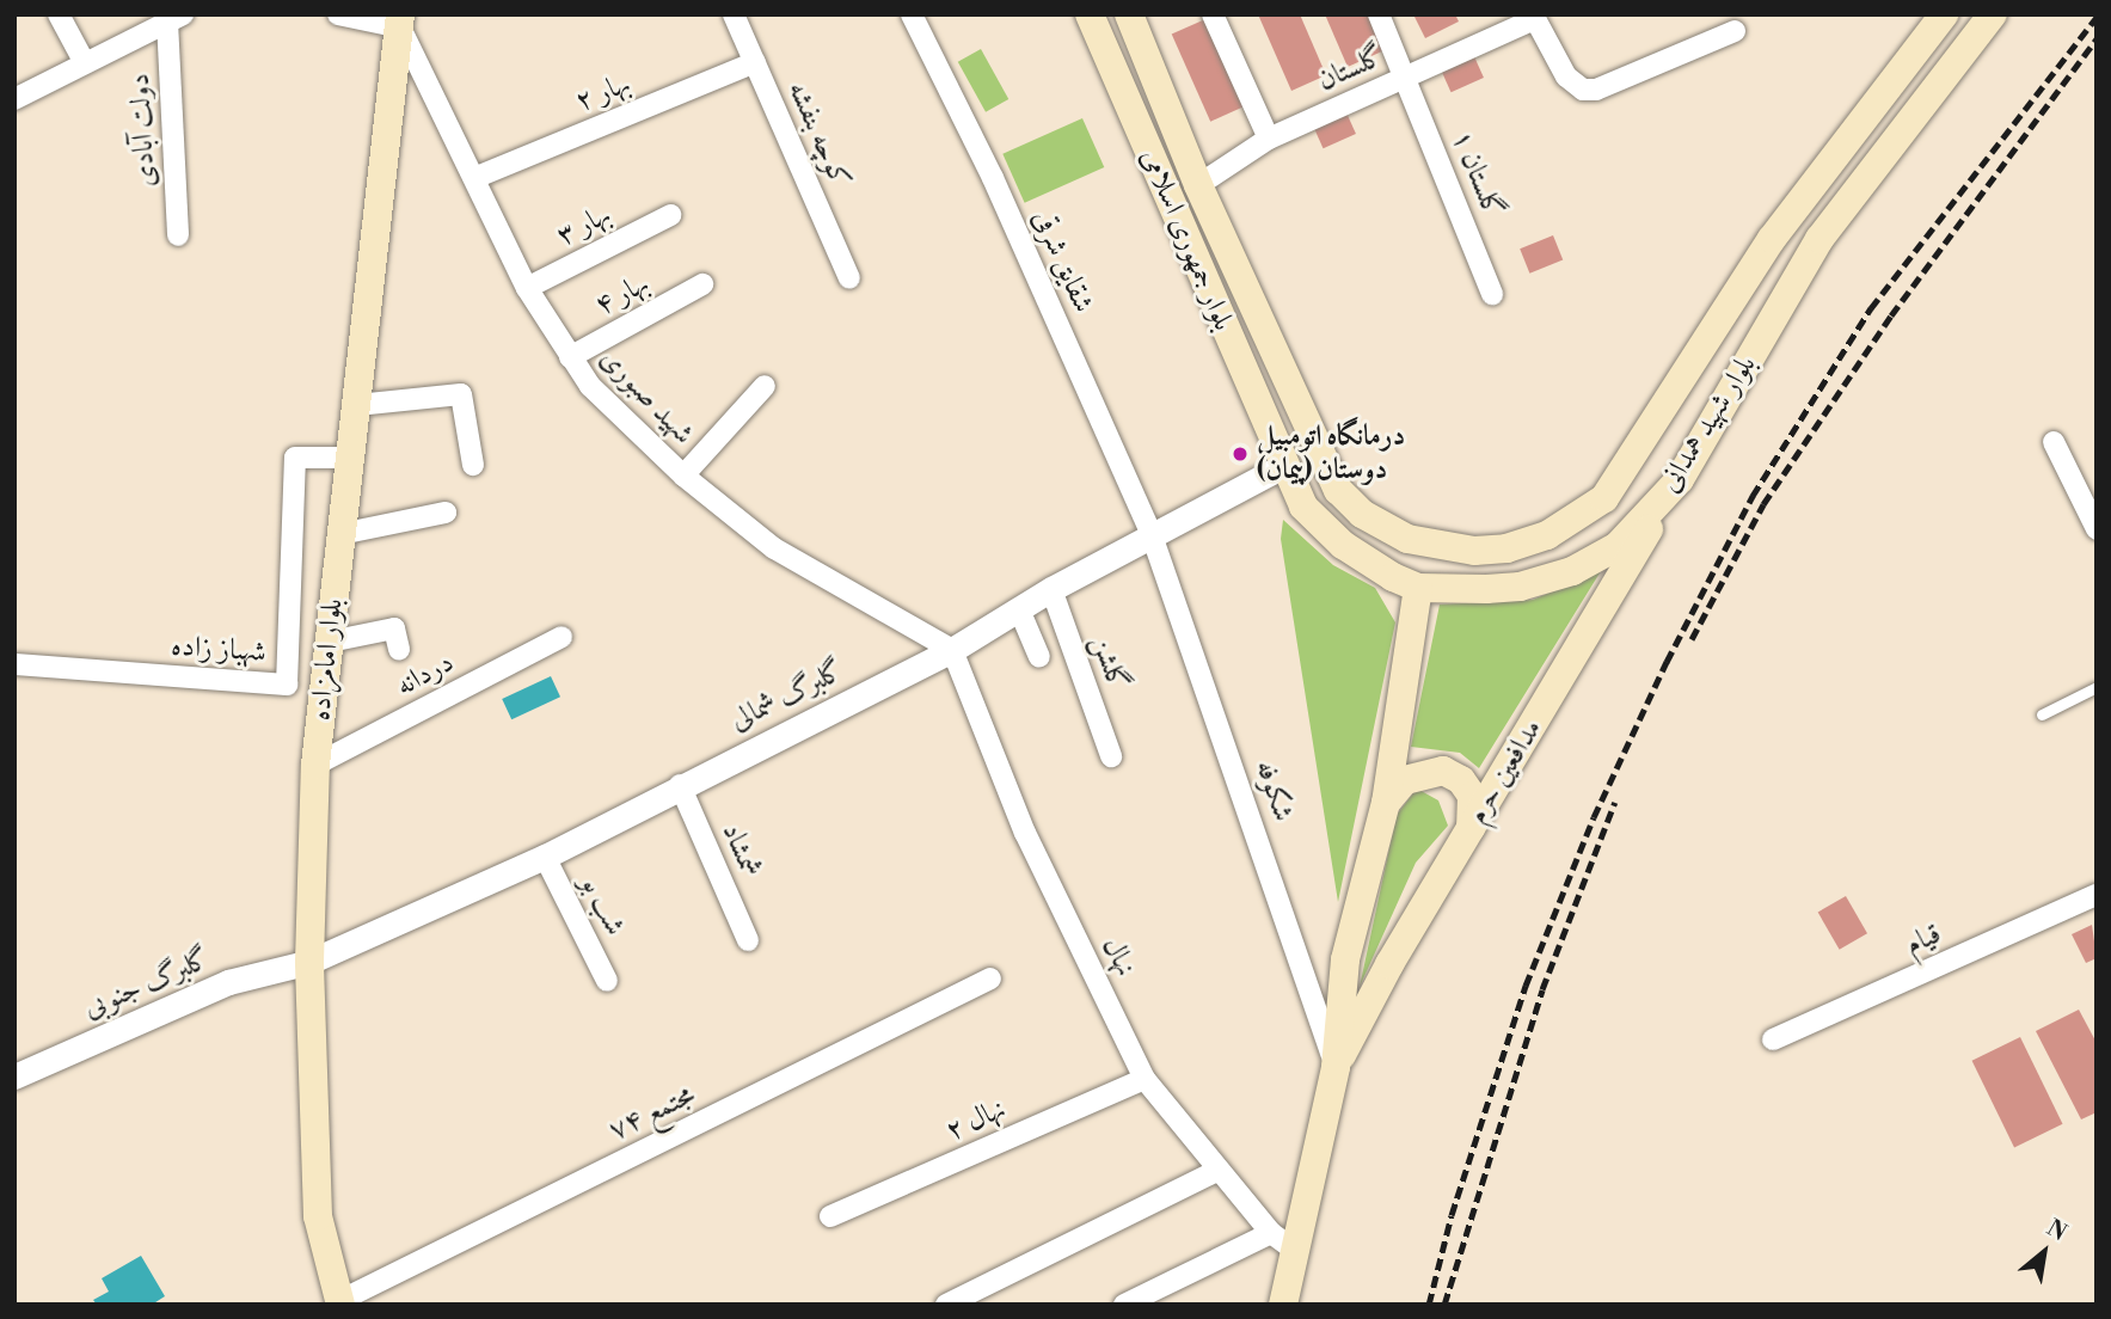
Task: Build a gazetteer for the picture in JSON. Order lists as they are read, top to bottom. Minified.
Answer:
{"streets":{"main road":["بلوار جمهوری اسلامی","بلوار شهید همدانی","بلوار امامزاده","مدافعین حرم"],"street":["گلستان","بهار ۲","دولت آبادی","کوچه بنفشه","گلستان ۱","بهار ۳","شقایق شرقی","بهار ۴","شهید صبوری","شهباز زاده","گلشن","دردانه","گلبرگ شمالی","شکوفه","شمشاد","شب بو","قیام","نهال","گلبرگ جنوبی","مجتمع ۷۴","نهال ۲"]},"crossings":[["گلستان","گلستان ۱"],["گلستان","بلوار جمهوری اسلامی"],["بهار ۲","کوچه بنفشه"],["بهار ۲","شهید صبوری"],["بهار ۳","شهید صبوری"],["بلوار جمهوری اسلامی","بلوار شهید همدانی"],["بلوار جمهوری اسلامی","گلبرگ شمالی"],["شقایق شرقی","گلبرگ شمالی"],["شقایق شرقی","شکوفه"],["بهار ۴","شهید صبوری"],["شهید صبوری","بلوار امامزاده"],["شهید صبوری","گلبرگ شمالی"],["شهید صبوری","نهال"],["بلوار شهید همدانی","گلبرگ شمالی"],["بلوار شهید همدانی","مدافعین حرم"],["شهباز زاده","بلوار امامزاده"],["بلوار امامزاده","دردانه"],["بلوار امامزاده","گلبرگ شمالی"],["بلوار امامزاده","گلبرگ جنوبی"],["بلوار امامزاده","مجتمع ۷۴"],["گلشن","گلبرگ شمالی"],["گلبرگ شمالی","شکوفه"],["گلبرگ شمالی","شمشاد"],["گلبرگ شمالی","شب بو"],["گلبرگ شمالی","نهال"],["گلبرگ شمالی","گلبرگ جنوبی"],["مدافعین حرم","شکوفه"],["مدافعین حرم","نهال"],["نهال","نهال ۲"]],"places":["درمانگاه اتومبیل دوستان (پیمان)"],"north":"top right"}
